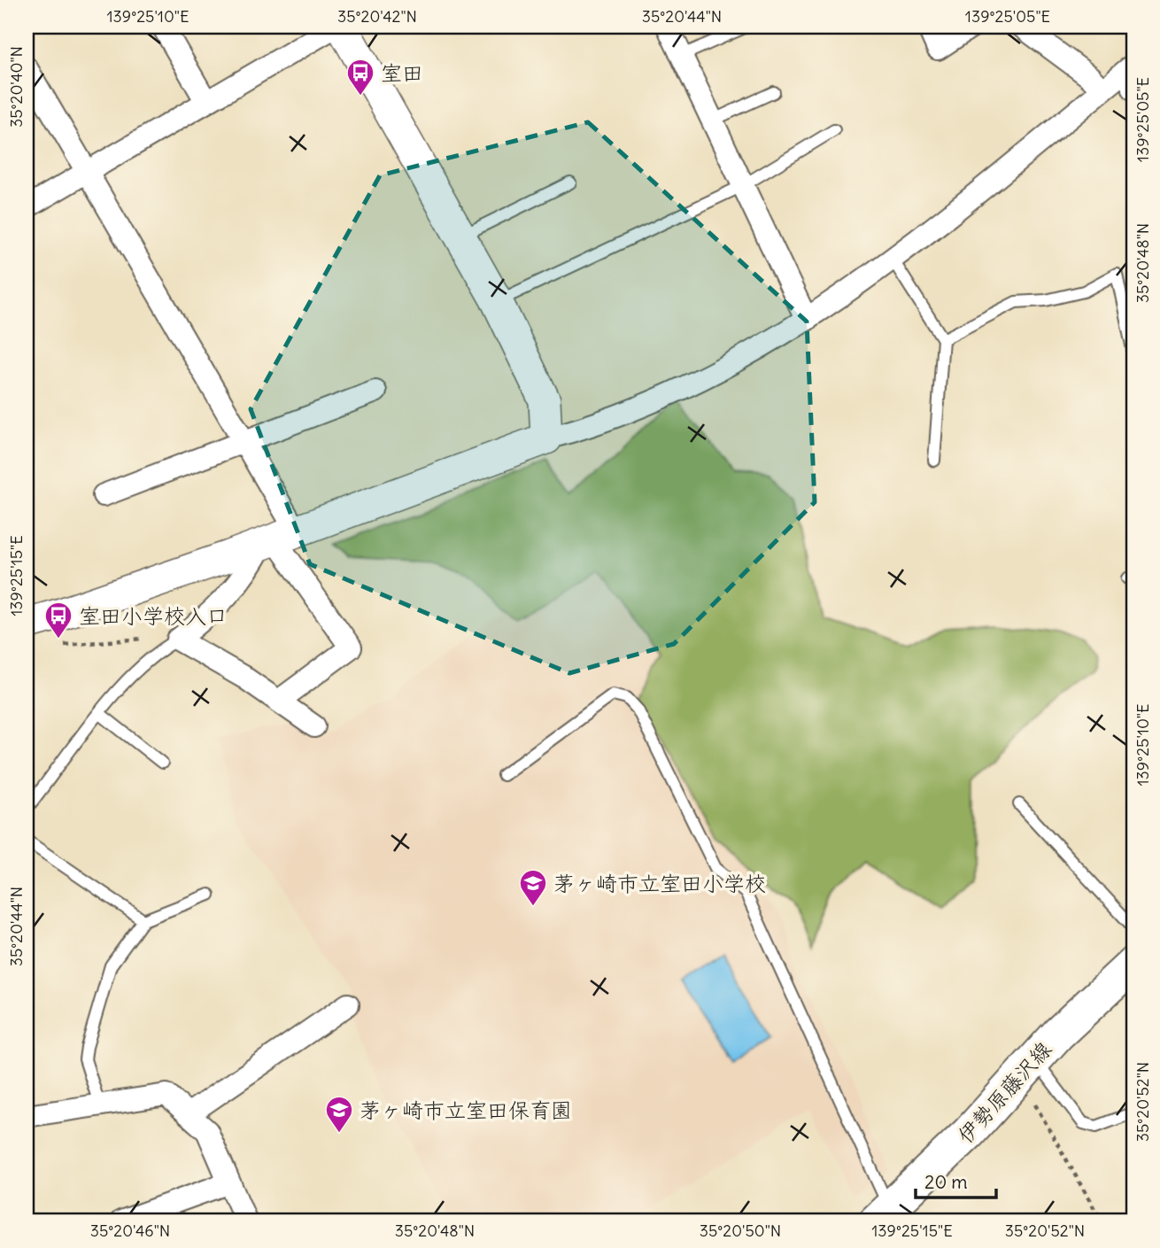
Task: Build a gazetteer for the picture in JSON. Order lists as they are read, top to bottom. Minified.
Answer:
{"streets":{"main road":["伊勢原藤沢線"]},"places":{"bus stop":["室田","室田小学校入口"],"school or university":["茅ヶ崎市立室田小学校","茅ヶ崎市立室田保育園"]},"scale_bar":"20 m","coordinates":["139°25'10\"E","35°20'42\"N","35°20'44\"N","139°25'05\"E","35°20'40\"N","35°20'48\"N","139°25'15\"E","35°20'52\"N","35°20'46\"N","35°20'50\"N"]}
